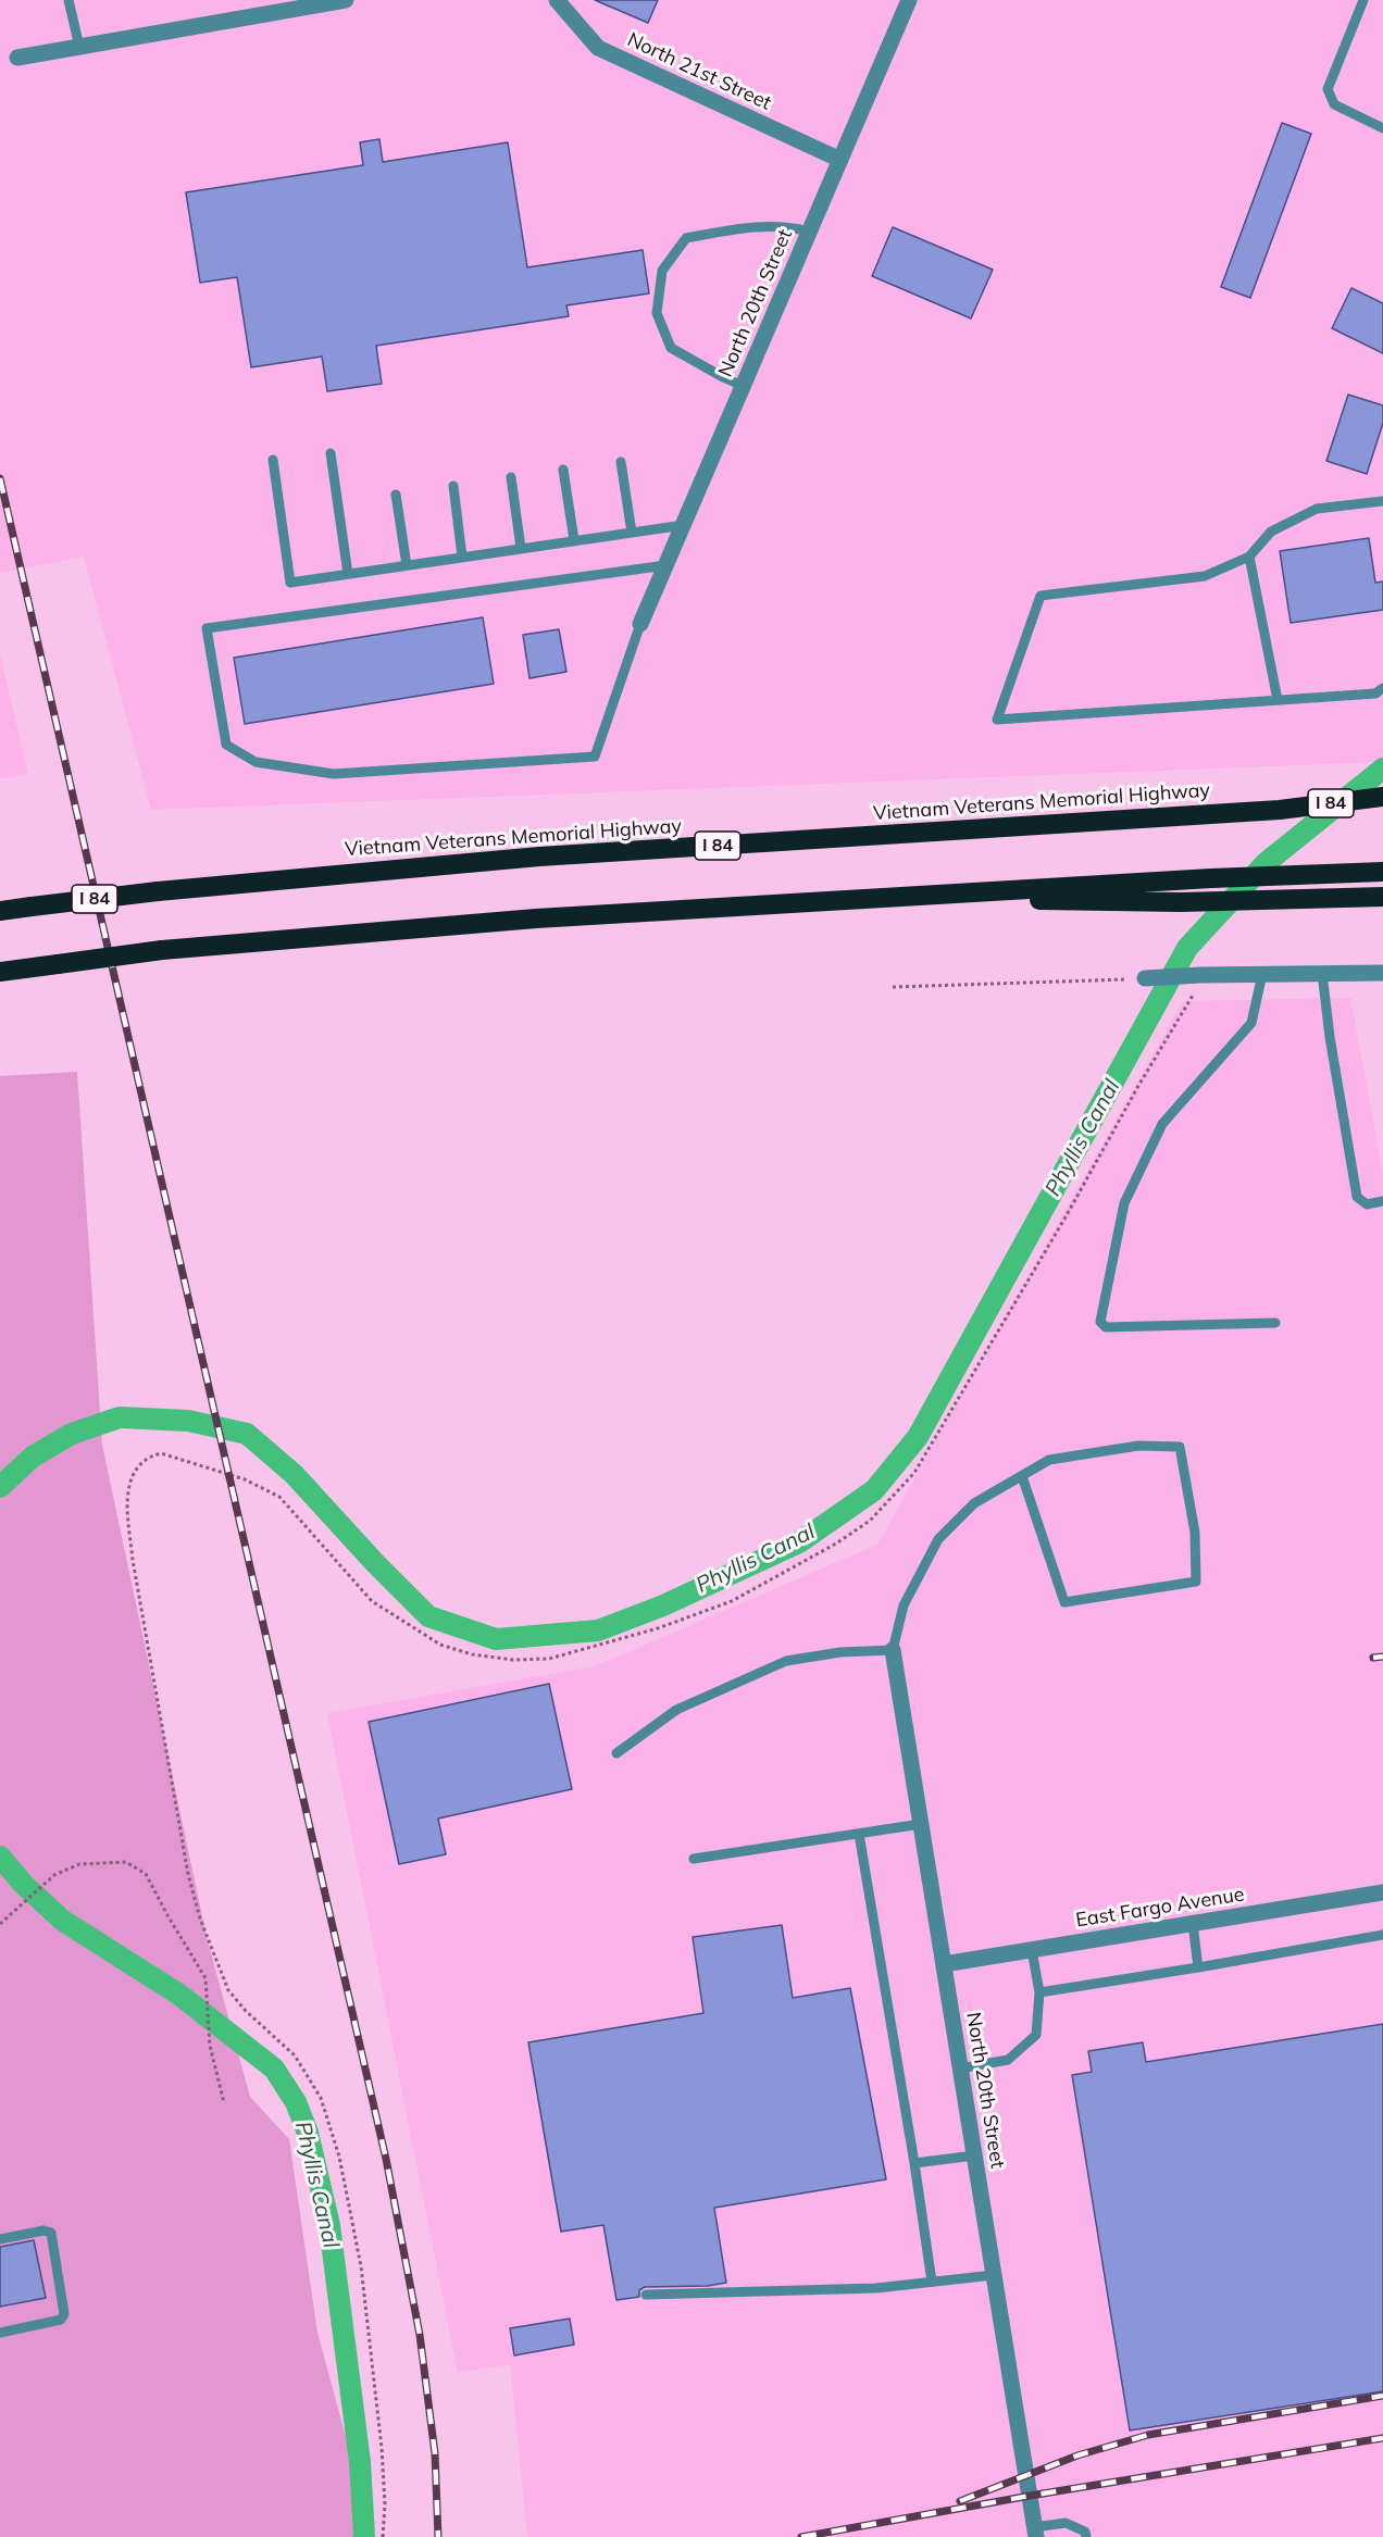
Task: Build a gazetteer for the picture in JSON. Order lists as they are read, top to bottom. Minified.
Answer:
{"streets":{"highway":["Vietnam Veterans Memorial Highway","I 84"],"street":["North 21st Street","North 20th Street","East Fargo Avenue"]},"crossings":[["North 21st Street","North 20th Street"],["North 20th Street","East Fargo Avenue"]],"water":["Phyllis Canal"]}
